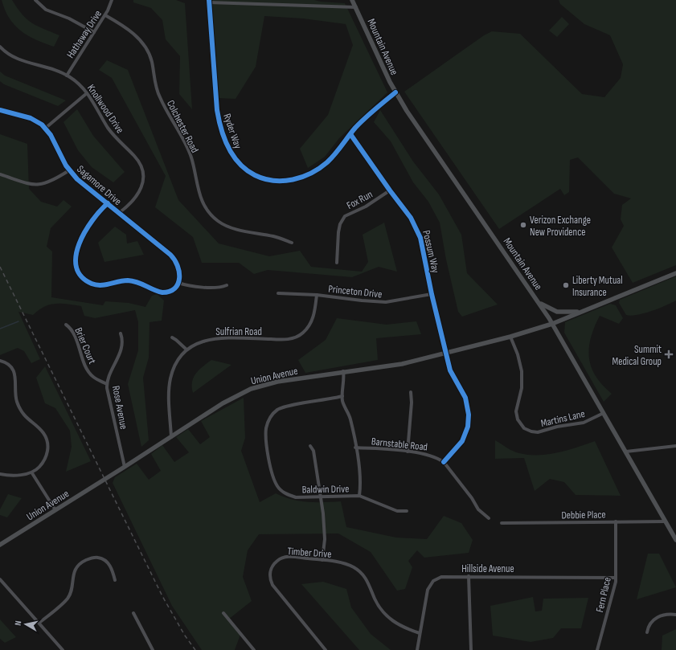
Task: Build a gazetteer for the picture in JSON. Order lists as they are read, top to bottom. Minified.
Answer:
{"streets":{"main road":["Mountain Avenue","Union Avenue"],"street":["Hathaway Drive","Knollwood Drive","Colchester Road","Ryder Way","Sagamore Drive","Fox Run","Possum Way","Princeton Drive","Sulfrian Road","Brier Court","Rose Avenue","Martins Lane","Barnstable Road","Baldwin Drive","Debbie Place","Timber Drive","Hillside Avenue","Fern Place"]},"crossings":[["Hathaway Drive","Knollwood Drive"],["Hathaway Drive","Colchester Road"],["Mountain Avenue","Ryder Way"],["Mountain Avenue","Union Avenue"],["Mountain Avenue","Martins Lane"],["Mountain Avenue","Debbie Place"],["Knollwood Drive","Sagamore Drive"],["Ryder Way","Possum Way"],["Fox Run","Possum Way"],["Possum Way","Princeton Drive"],["Possum Way","Union Avenue"],["Possum Way","Barnstable Road"],["Princeton Drive","Sulfrian Road"],["Sulfrian Road","Union Avenue"],["Brier Court","Rose Avenue"],["Union Avenue","Rose Avenue"],["Union Avenue","Martins Lane"],["Barnstable Road","Baldwin Drive"],["Debbie Place","Fern Place"],["Timber Drive","Hillside Avenue"],["Hillside Avenue","Fern Place"]],"places":{"other":["Verizon Exchange New Providence","Liberty Mutual Insurance"],"health":["Summit Medical Group"]},"north":"left"}
